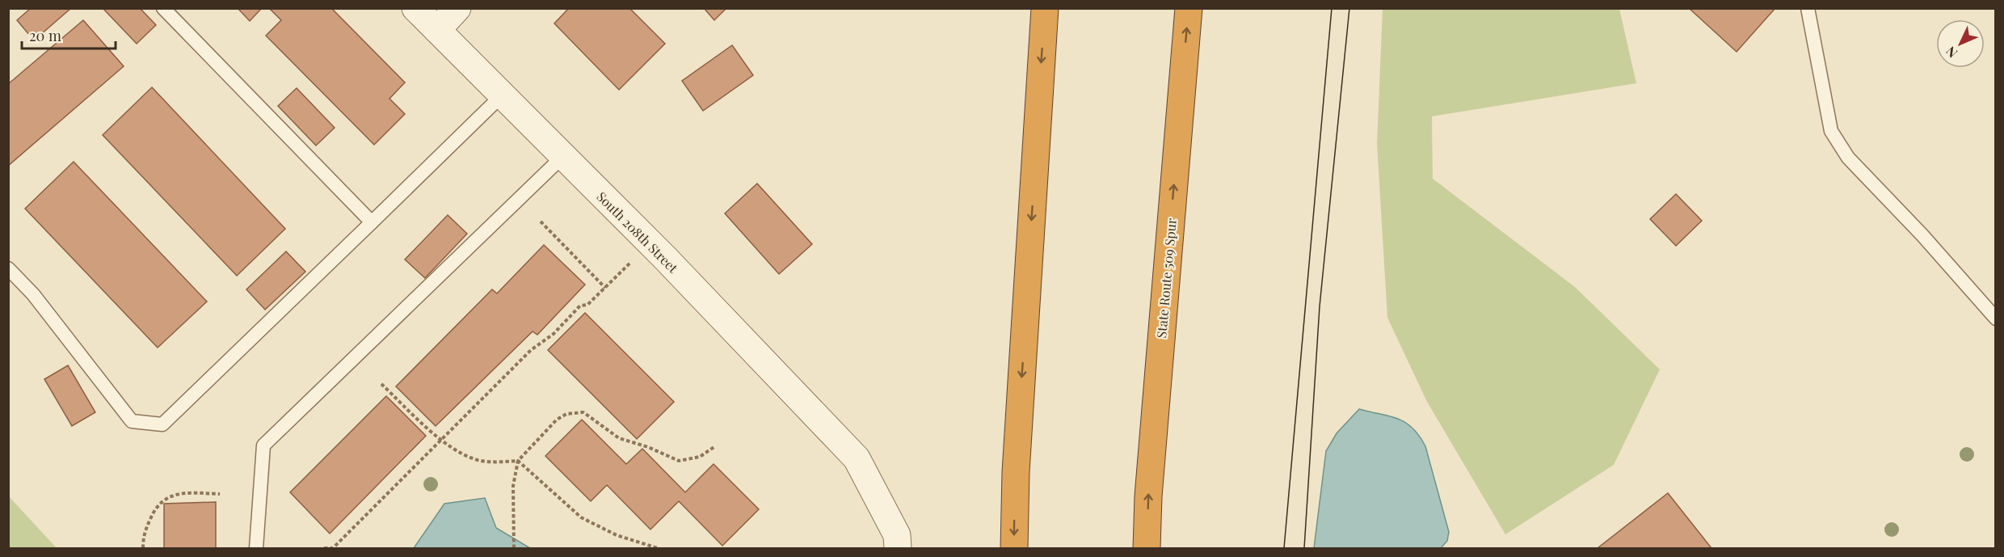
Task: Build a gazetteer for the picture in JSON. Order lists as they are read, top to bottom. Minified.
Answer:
{"streets":{"highway":["State Route 509 Spur"],"street":["South 208th Street"]},"scale_bar":"20 m","north":"bottom left"}
